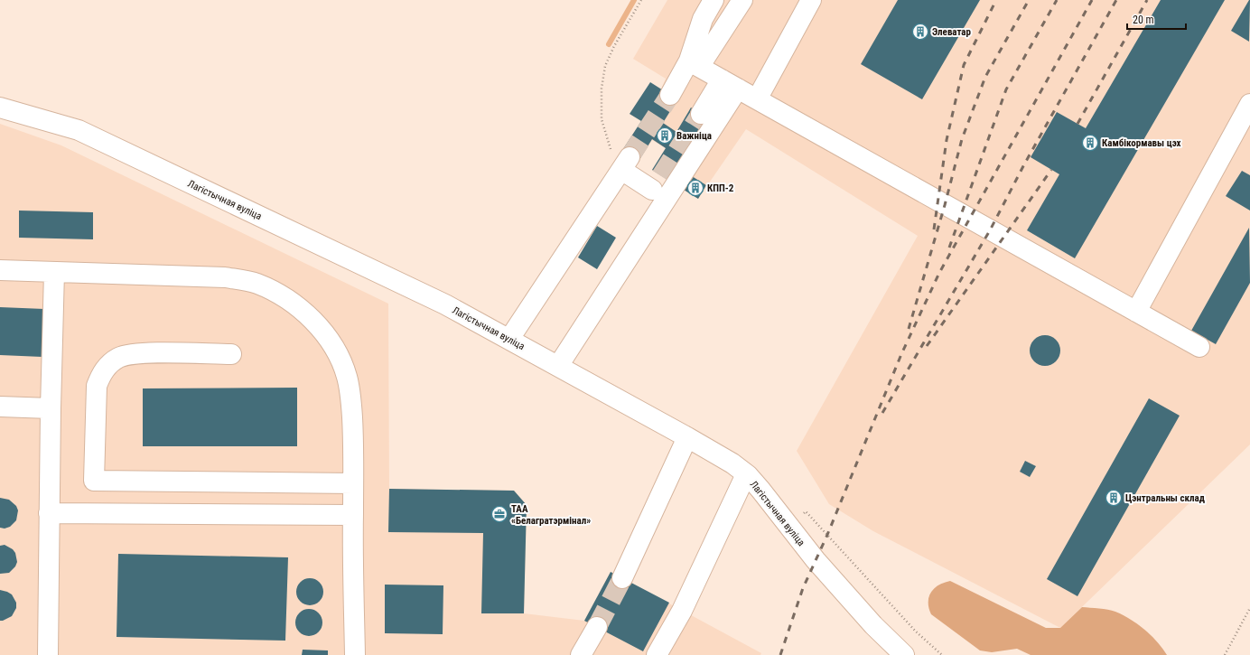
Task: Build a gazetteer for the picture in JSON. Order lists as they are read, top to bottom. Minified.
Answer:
{"streets":{"street":["Лагістычная вуліца"]},"places":{"building":["Элеватар","Важніца","Камбікормавы цэх","КПП-2","Цэнтральны склад"],"office":["ТАА «Белагратэрмінал»"]},"scale_bar":"20 m"}
